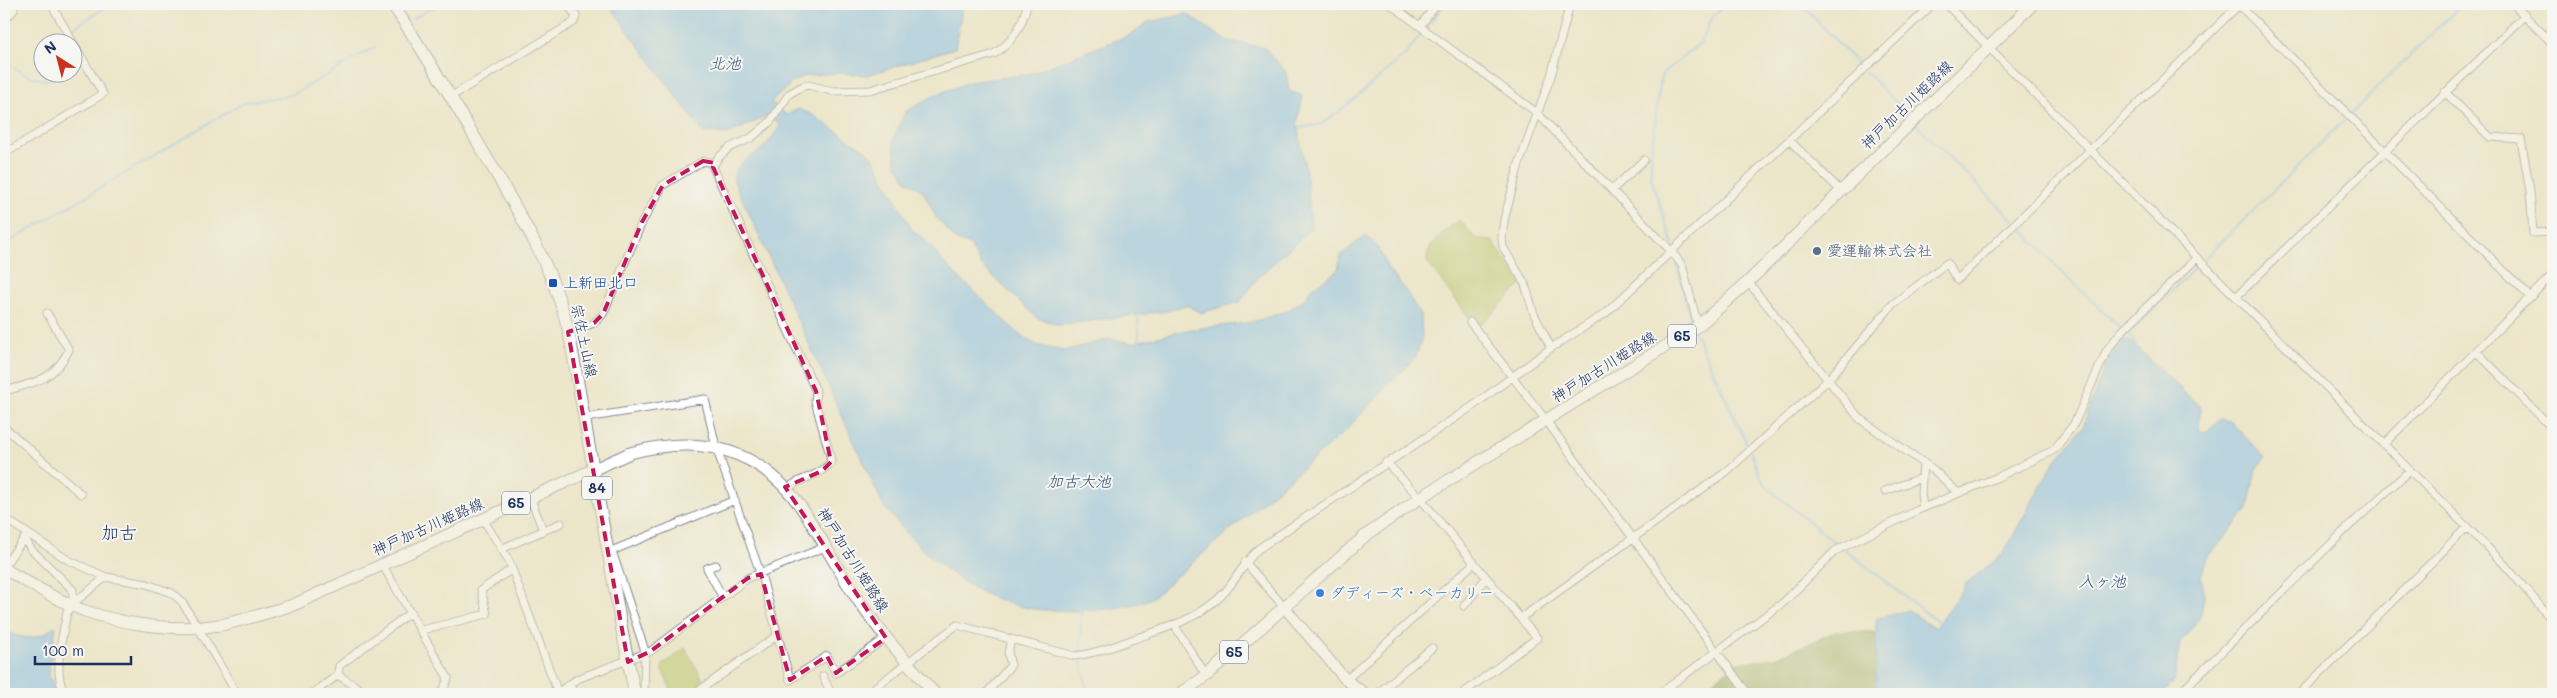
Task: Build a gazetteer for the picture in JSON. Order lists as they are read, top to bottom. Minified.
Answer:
{"streets":{"main road":["神戸加古川姫路線","65","宗佐土山線","84"]},"crossings":[["神戸加古川姫路線","宗佐土山線"]],"districts":["加古"],"water":["北池","加古大池","入ヶ池"],"places":{"other":["愛運輸株式会社","ダディーズ・ベーカリー"],"transit":["上新田北口"]},"scale_bar":"100 m","north":"top left"}
